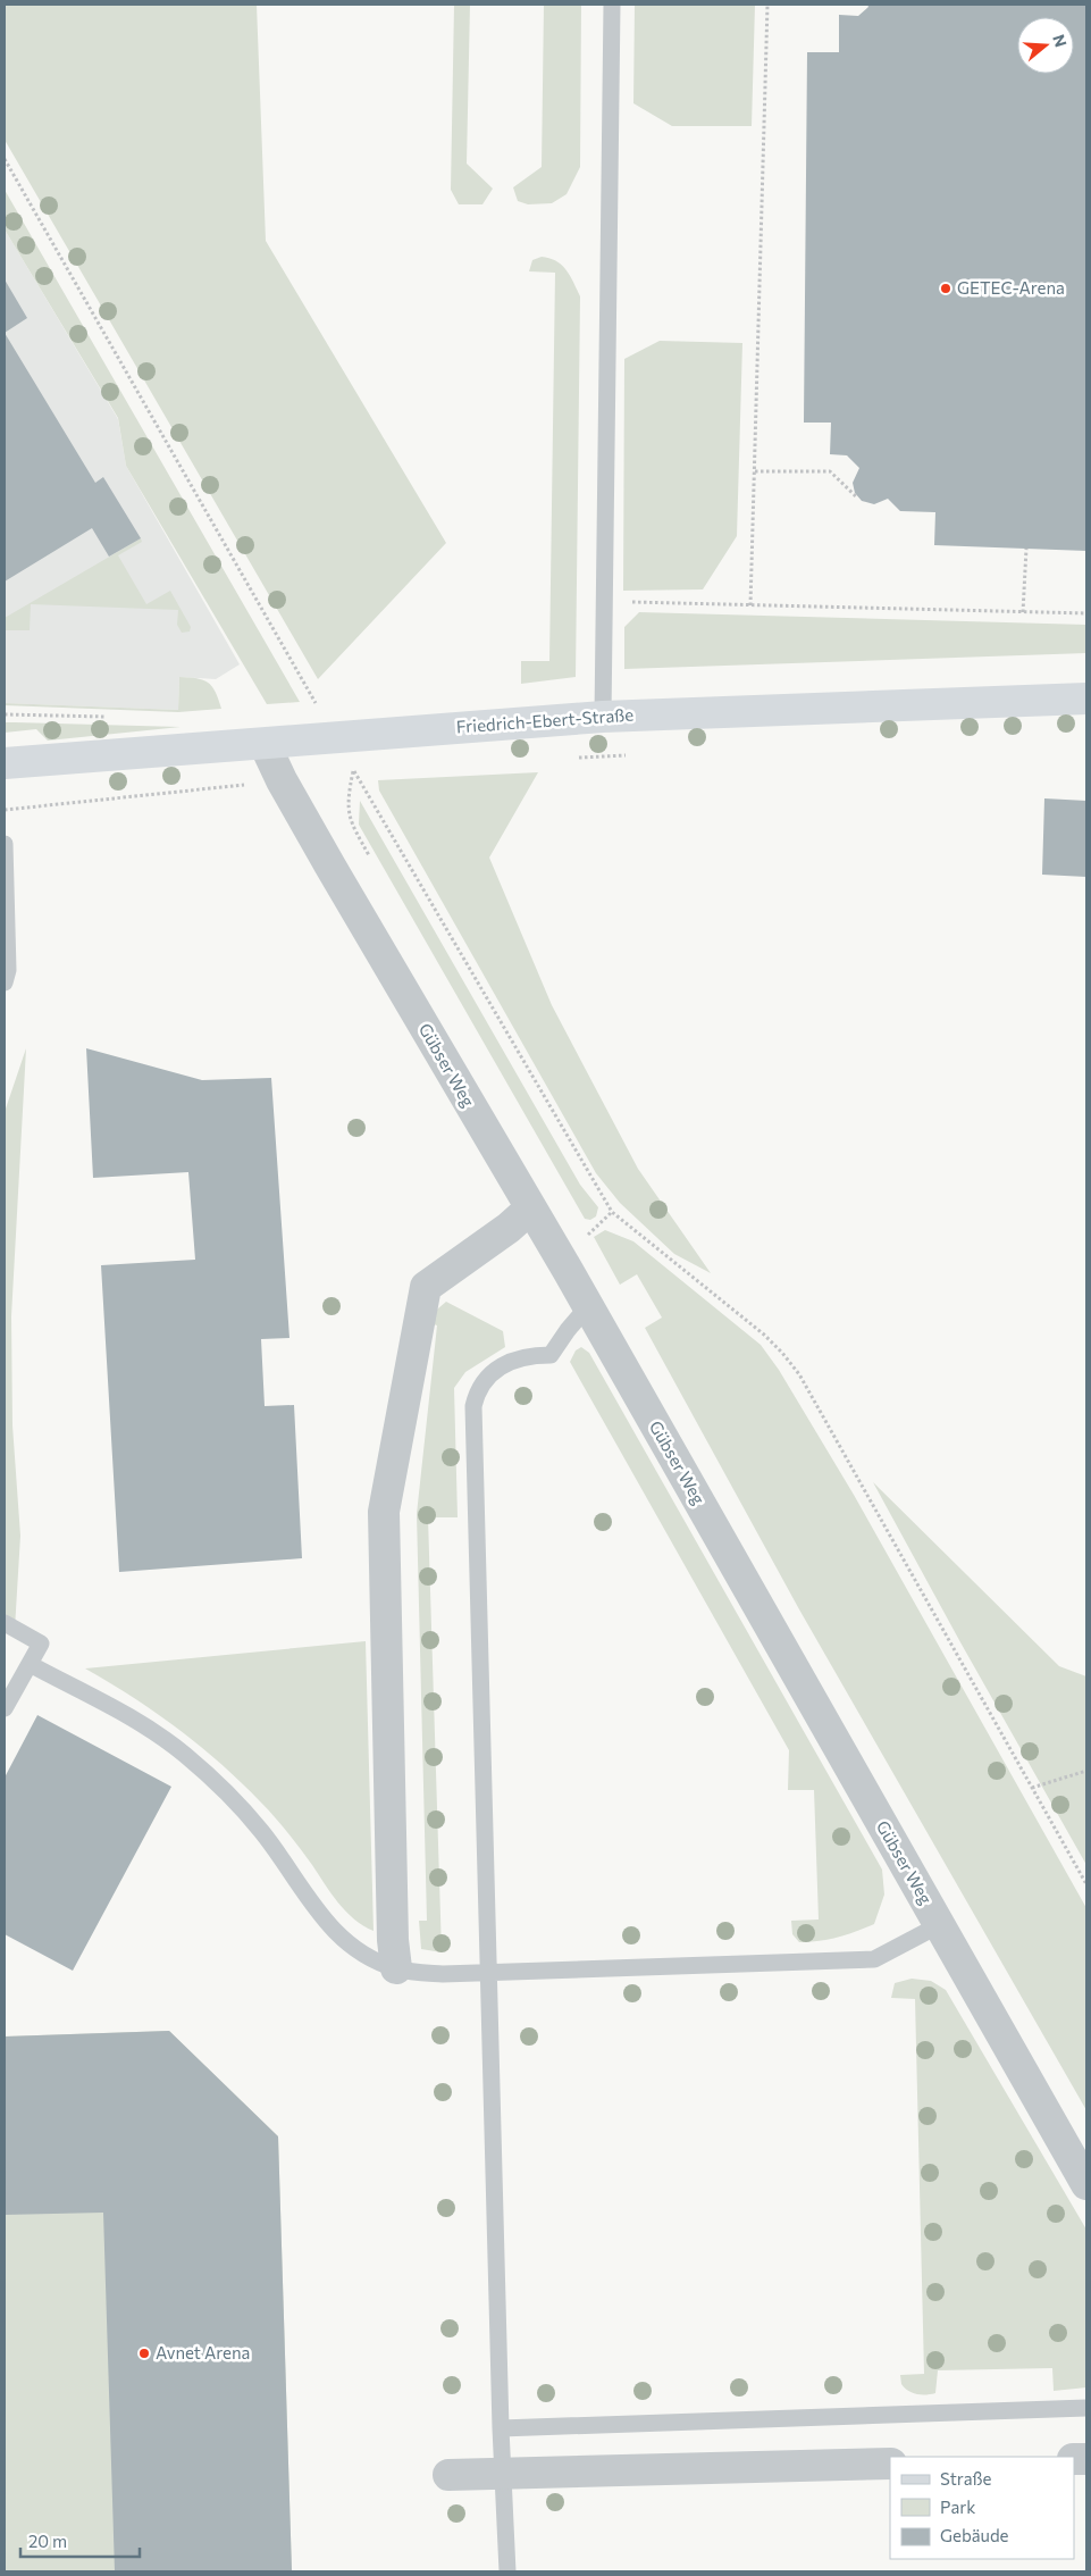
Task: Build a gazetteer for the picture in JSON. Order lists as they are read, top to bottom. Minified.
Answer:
{"streets":{"street":["Friedrich-Ebert-Straße","Gübser Weg"]},"crossings":[["Friedrich-Ebert-Straße","Gübser Weg"]],"places":["GETEC-Arena","Avnet Arena"],"legend":["Straße","Park","Gebäude"],"scale_bar":"20 m","north":"right"}
